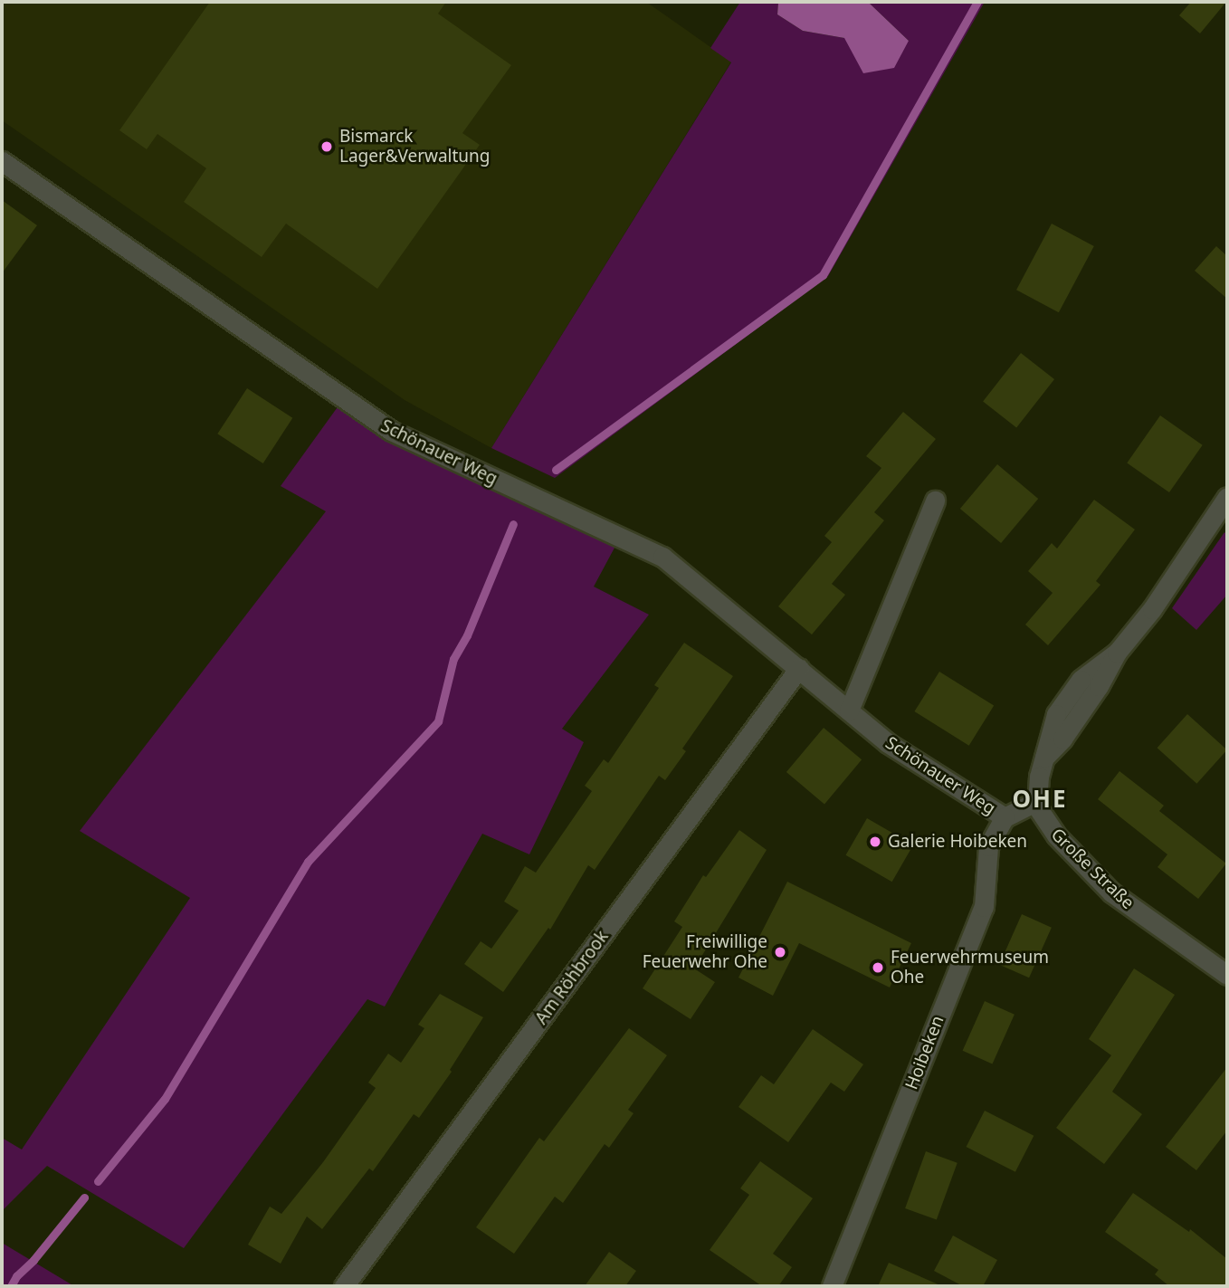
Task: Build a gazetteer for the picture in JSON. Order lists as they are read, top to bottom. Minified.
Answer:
{"streets":{"street":["Schönauer Weg","Große Straße","Am Röhbrook","Hoibeken"]},"crossings":[["Schönauer Weg","Große Straße"],["Schönauer Weg","Am Röhbrook"],["Schönauer Weg","Hoibeken"]],"districts":["OHE"],"places":["Bismarck Lager&Verwaltung","Galerie Hoibeken","Freiwillige Feuerwehr Ohe","Feuerwehrmuseum Ohe"]}
